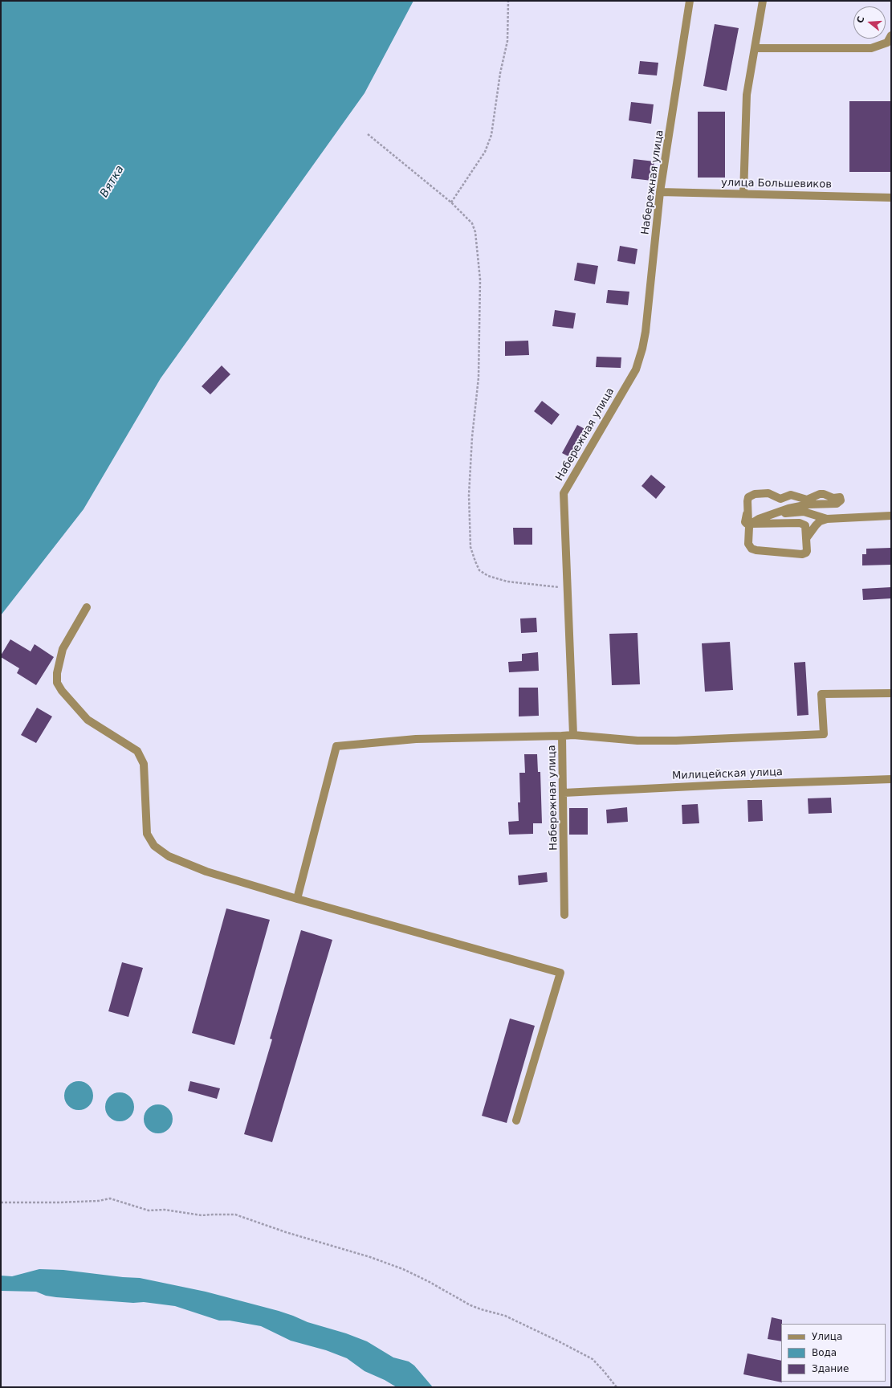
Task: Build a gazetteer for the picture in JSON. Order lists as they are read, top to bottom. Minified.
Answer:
{"streets":{"street":["Набережная улица","улица Большевиков","Милицейская улица"]},"crossings":[["Набережная улица","улица Большевиков"],["Набережная улица","Милицейская улица"]],"water":["Вятка"],"legend":["Улица","Вода","Здание"],"north":"left"}
